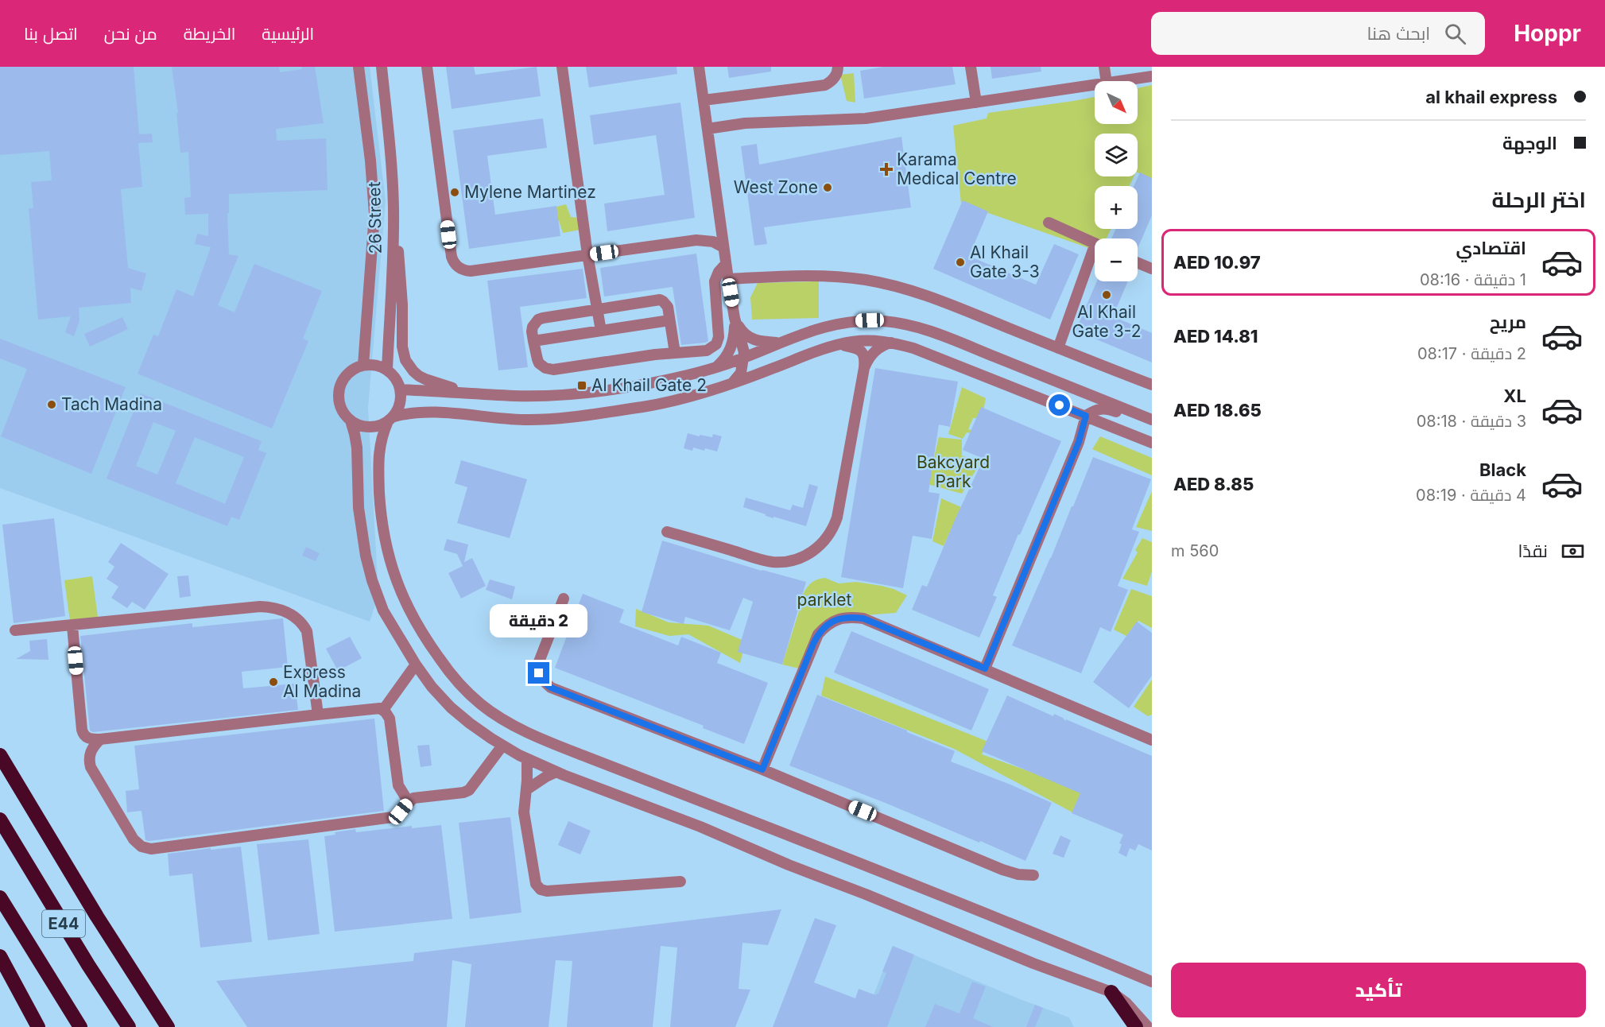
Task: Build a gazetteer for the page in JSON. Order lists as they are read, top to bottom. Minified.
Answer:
{"streets":{"highway":["E44"],"street":["26 Street"]},"parks":["Bakcyard Park","parklet"],"places":{"health":["Karama Medical Centre"],"other":["West Zone","Mylene Martinez","Al Khail Gate 3-3","Al Khail Gate 3-2","Tach Madina","Express Al Madina"],"transit":["Al Khail Gate 2"]},"north":"bottom right","page":{"header":"Hoppr","search":"ابحث هنا","nav":["الرئيسية","الخريطة","من نحن","اتصل بنا"],"banner":["al khail express","الوجهة"],"map_buttons":["+","−"],"heading":"اختر الرحلة","list":[{"name":"اقتصادي","note":"1 دقيقة · 08:16","value":"AED 10.97"},{"name":"مريح","note":"2 دقيقة · 08:17","value":"AED 14.81"},{"name":"XL","note":"3 دقيقة · 08:18","value":"AED 18.65"},{"name":"Black","note":"4 دقيقة · 08:19","value":"AED 8.85"}],"pay":["نقدًا","560 m"],"bubble":"2 دقيقة","buttons":"تأكيد"}}
